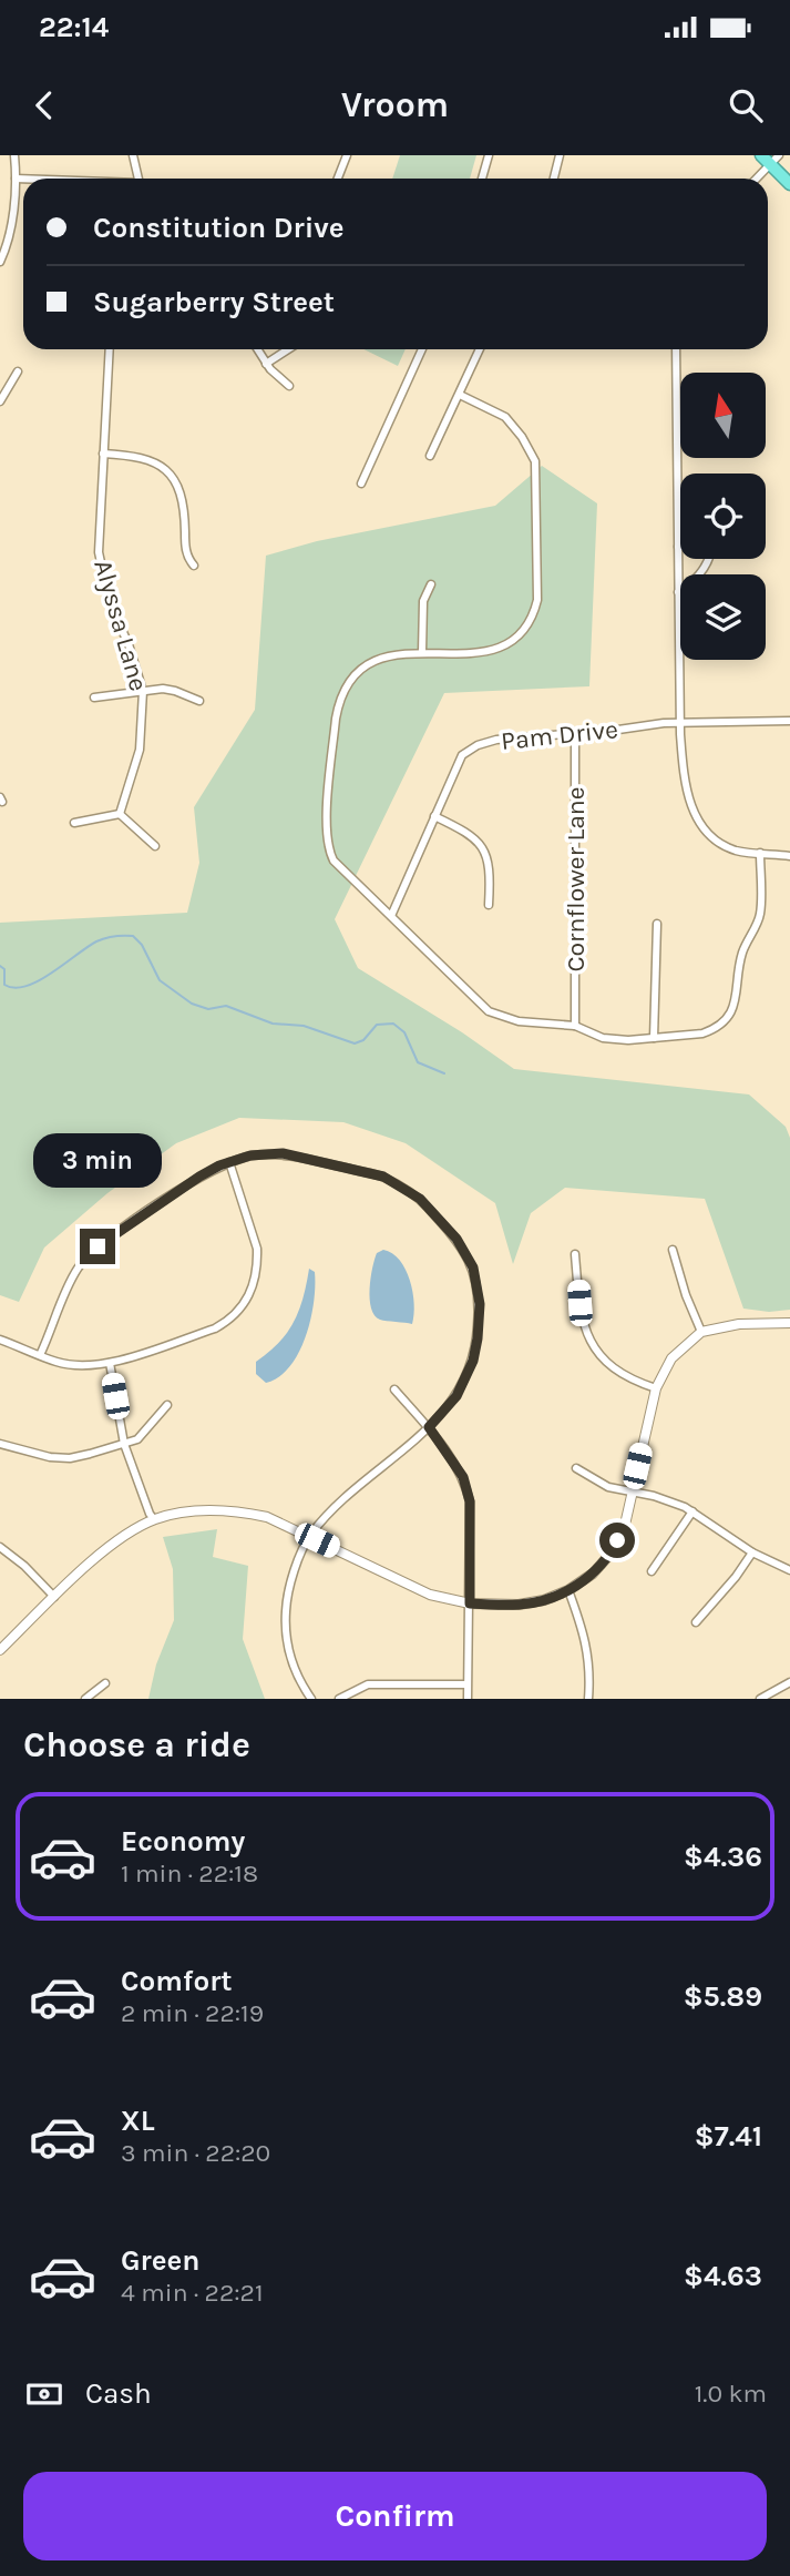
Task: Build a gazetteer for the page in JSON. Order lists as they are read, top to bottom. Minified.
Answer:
{"streets":{"street":["Alyssa Lane","Pam Drive","Cornflower Lane"]},"crossings":[["Pam Drive","Cornflower Lane"]],"north":"top","page":{"status":"22:14","header":"Vroom","banner":["Constitution Drive","Sugarberry Street"],"bubble":"3 min","heading":"Choose a ride","list":[{"name":"Economy","note":"1 min · 22:18","value":"$4.36"},{"name":"Comfort","note":"2 min · 22:19","value":"$5.89"},{"name":"XL","note":"3 min · 22:20","value":"$7.41"},{"name":"Green","note":"4 min · 22:21","value":"$4.63"}],"pay":["Cash","1.0 km"],"buttons":"Confirm"}}
